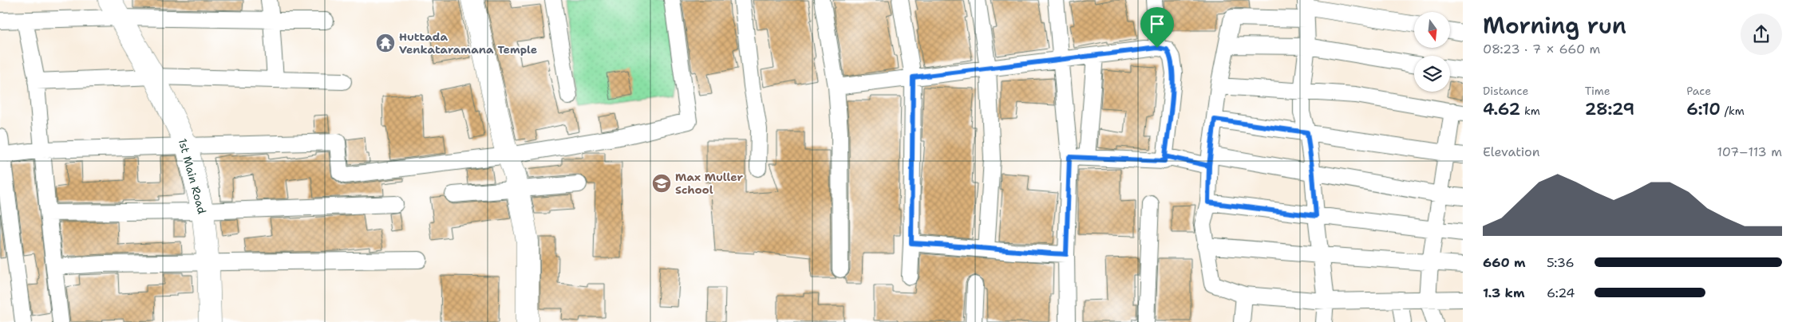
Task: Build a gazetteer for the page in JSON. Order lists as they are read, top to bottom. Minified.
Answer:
{"streets":{"street":["1st Main Road"]},"places":{"temple":["Huttada Venkataramana Temple"],"school or university":["Max Muller School"]},"north":"bottom","page":{"heading":["Morning run","08:23 · 7 × 660 m"],"stats":[["Distance","4.62 km"],["Time","28:29"],["Pace","6:10 /km"]],"chart":["Elevation","107–113 m"],"list":[{"name":"660 m","note":"5:36"},{"name":"1.3 km","note":"6:24"}]}}
